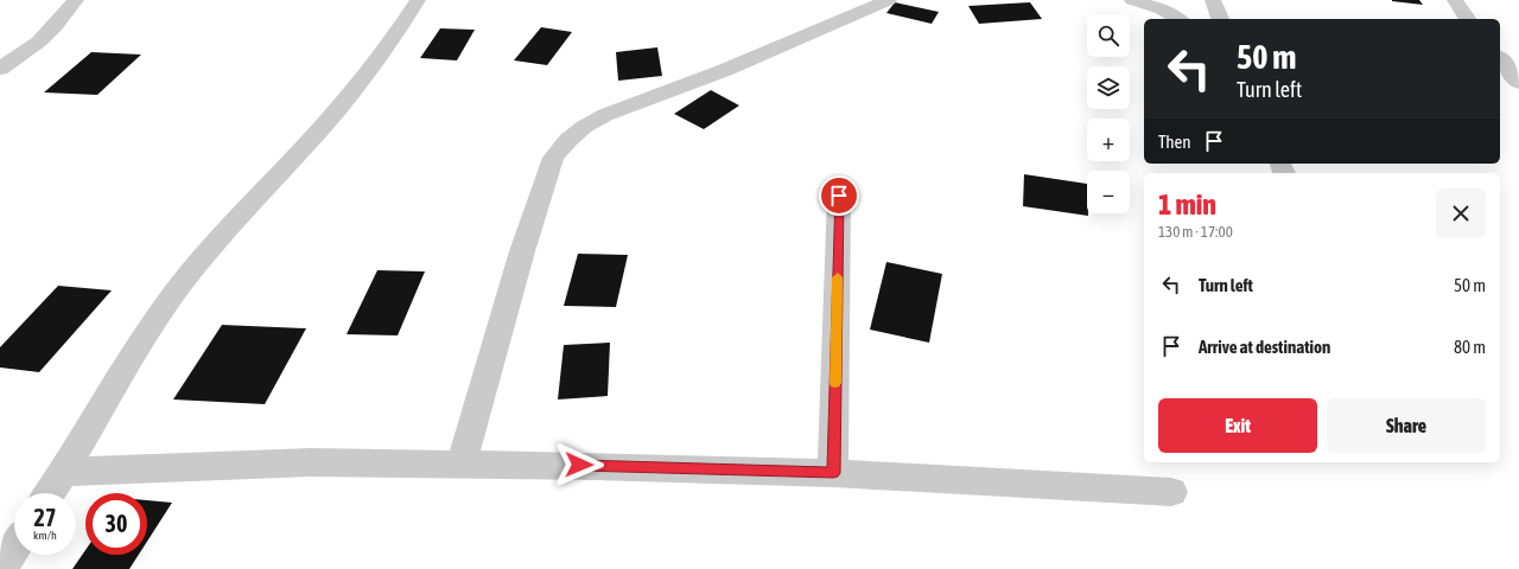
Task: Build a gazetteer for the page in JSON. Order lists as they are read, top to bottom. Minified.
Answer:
{"page":{"map_buttons":["+","−"],"turn":["50 m","Turn left"],"then":"Then","heading":["1 min","130 m · 17:00"],"list":[{"name":"Turn left","value":"50 m"},{"name":"Arrive at destination","value":"80 m"}],"buttons":["Exit","Share"],"speed":"27 km/h","limit":"30"}}
